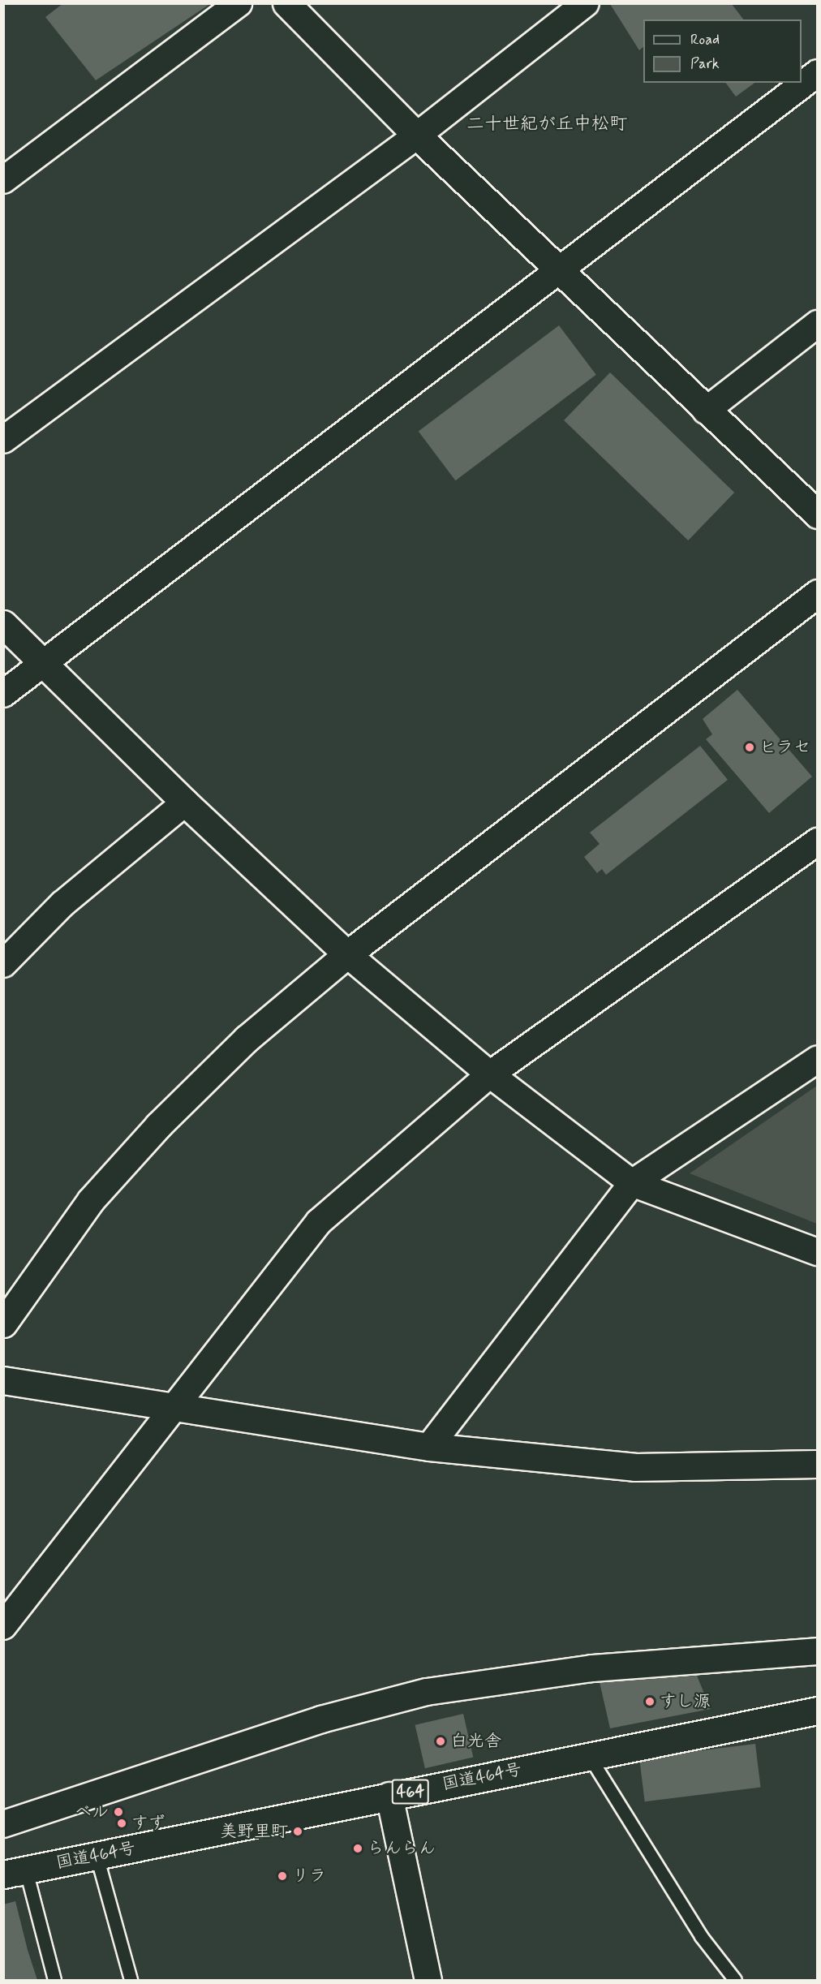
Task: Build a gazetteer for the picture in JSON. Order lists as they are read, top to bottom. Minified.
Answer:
{"streets":{"main road":["国道464号","464"]},"districts":["二十世紀が丘中松町"],"places":["ヒラセ","すし源","白光舎","ベル","すず","美野里町","らんらん","リラ"],"legend":["Road","Park"]}
